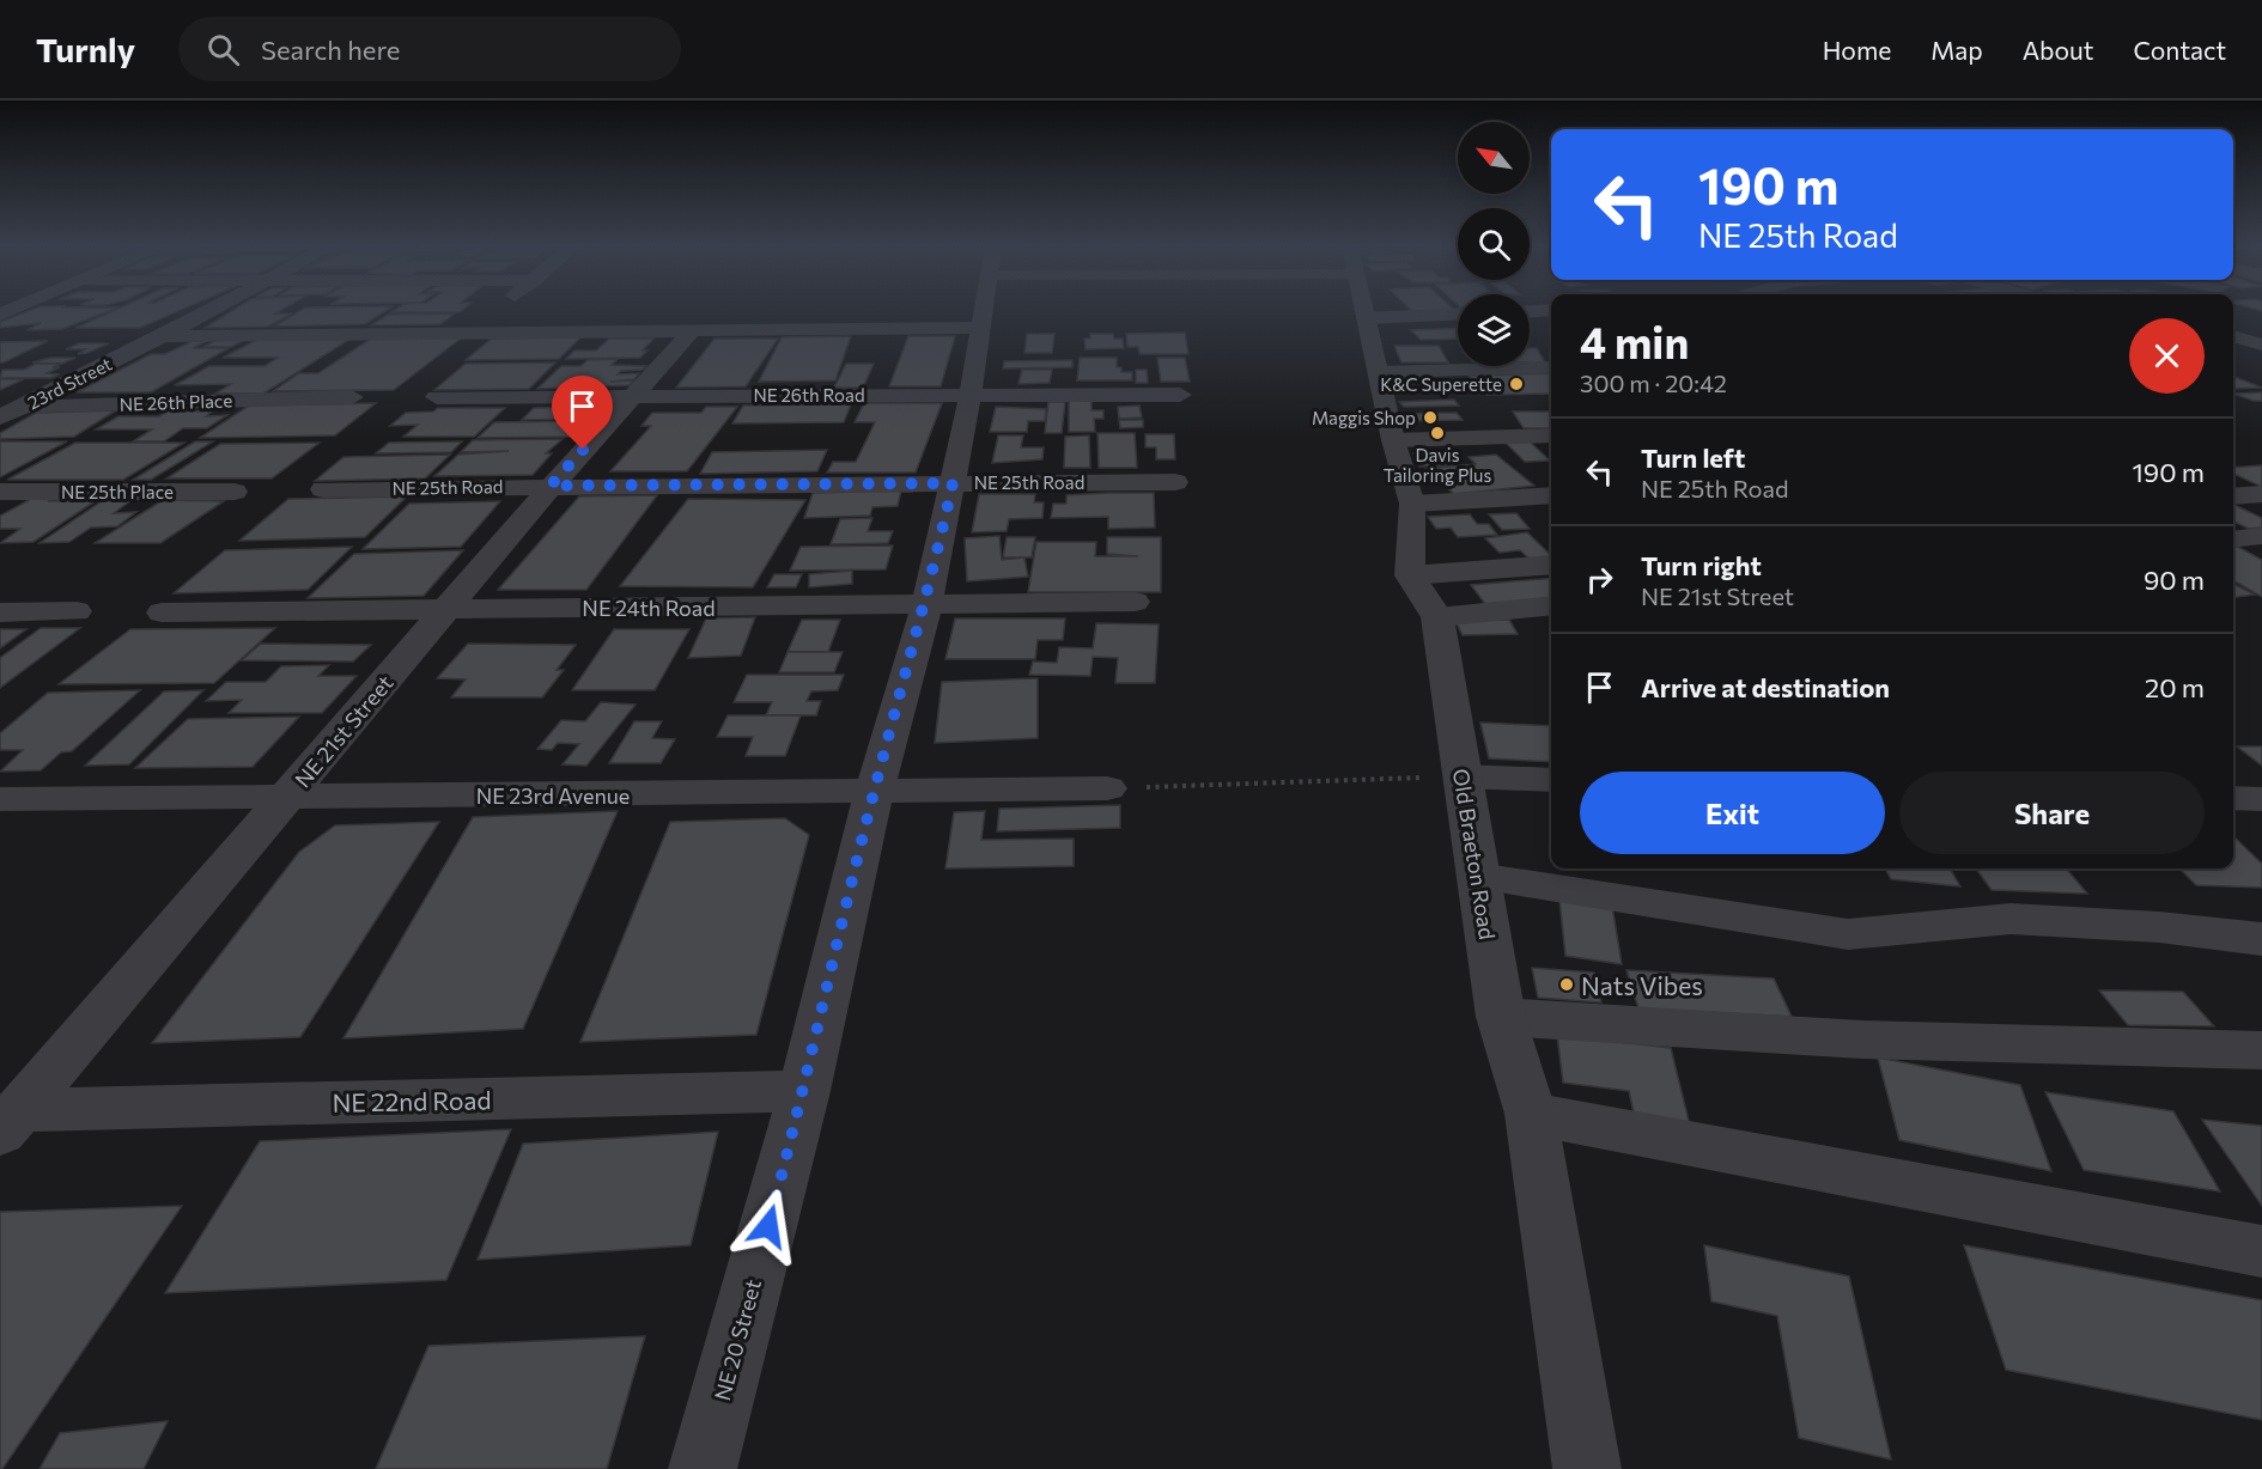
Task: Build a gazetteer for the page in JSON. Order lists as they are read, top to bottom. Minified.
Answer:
{"streets":{"street":["23rd Street","NE 26th Road","NE 26th Place","NE 25th Road","NE 25th Place","NE 24th Road","NE 21st Street","NE 23rd Avenue","Old Braeton Road","NE 22nd Road","NE 20 Street"]},"crossings":[["23rd Street","NE 26th Place"],["NE 26th Road","NE 21st Street"],["NE 26th Road","NE 20 Street"],["NE 25th Road","NE 21st Street"],["NE 25th Road","NE 20 Street"],["NE 24th Road","NE 21st Street"],["NE 24th Road","NE 20 Street"],["NE 21st Street","NE 23rd Avenue"],["NE 21st Street","NE 22nd Road"],["NE 23rd Avenue","NE 20 Street"],["NE 22nd Road","NE 20 Street"]],"places":["K&C Superette","Maggis Shop","Davis Tailoring Plus","Nats Vibes"],"north":"top left","page":{"header":"Turnly","search":"Search here","nav":["Home","Map","About","Contact"],"turn":["190 m","NE 25th Road"],"heading":["4 min","300 m · 20:42"],"list":[{"name":"Turn left","note":"NE 25th Road","value":"190 m"},{"name":"Turn right","note":"NE 21st Street","value":"90 m"},{"name":"Arrive at destination","value":"20 m"}],"buttons":["Exit","Share"]}}
